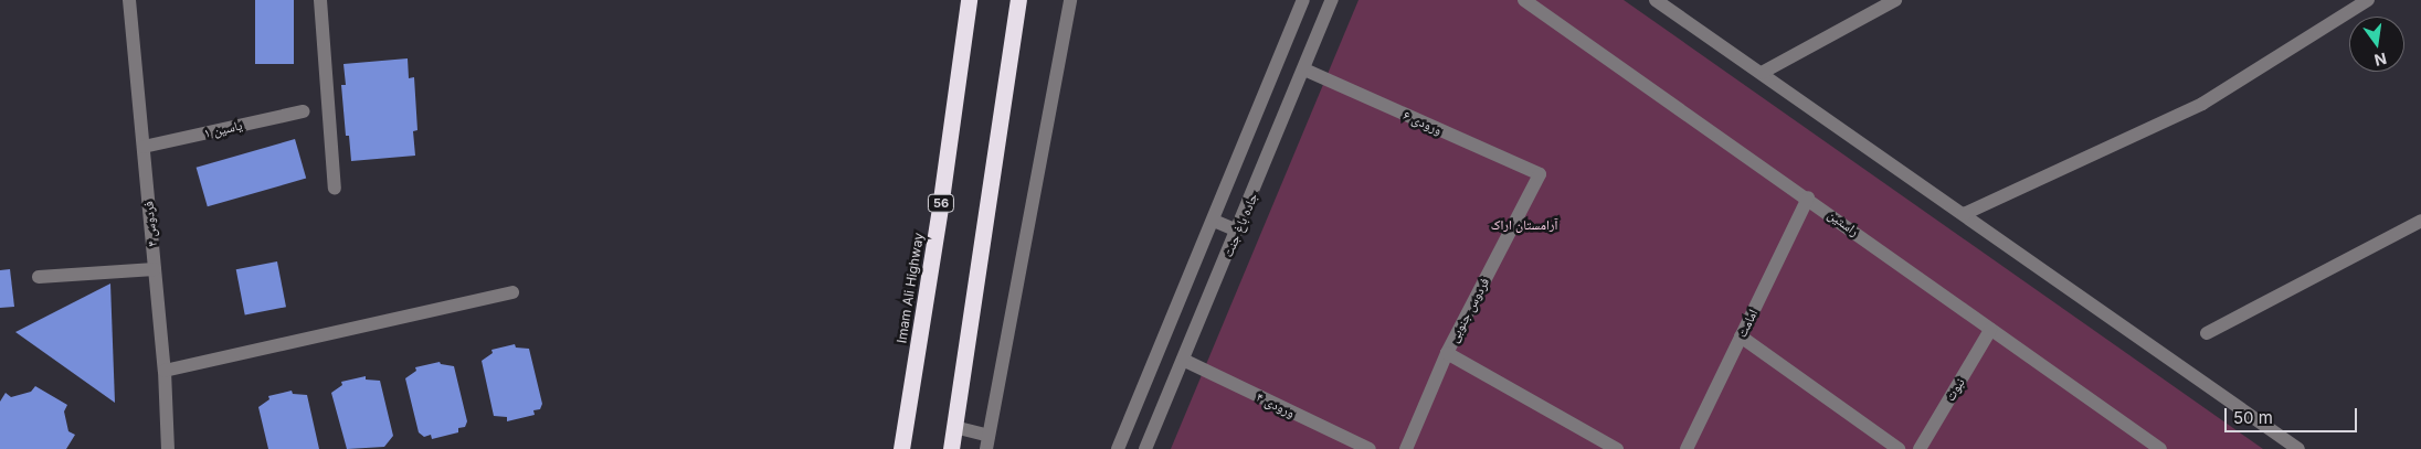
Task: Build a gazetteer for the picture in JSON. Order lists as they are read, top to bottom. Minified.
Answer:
{"streets":{"highway":["56","Imam Ali Highway"],"street":["ورودی ۶","یاسین ۱","راستین","فردوس ۴","جاده باغ جنت","فردوس جنوبی","امامت","نبوت","ورودی ۴"]},"crossings":[["ورودی ۶","جاده باغ جنت"],["ورودی ۶","فردوس جنوبی"],["یاسین ۱","فردوس ۴"],["راستین","امامت"],["راستین","نبوت"],["جاده باغ جنت","ورودی ۴"]],"parks":["آرامستان اراک"],"scale_bar":"50 m","north":"bottom"}
